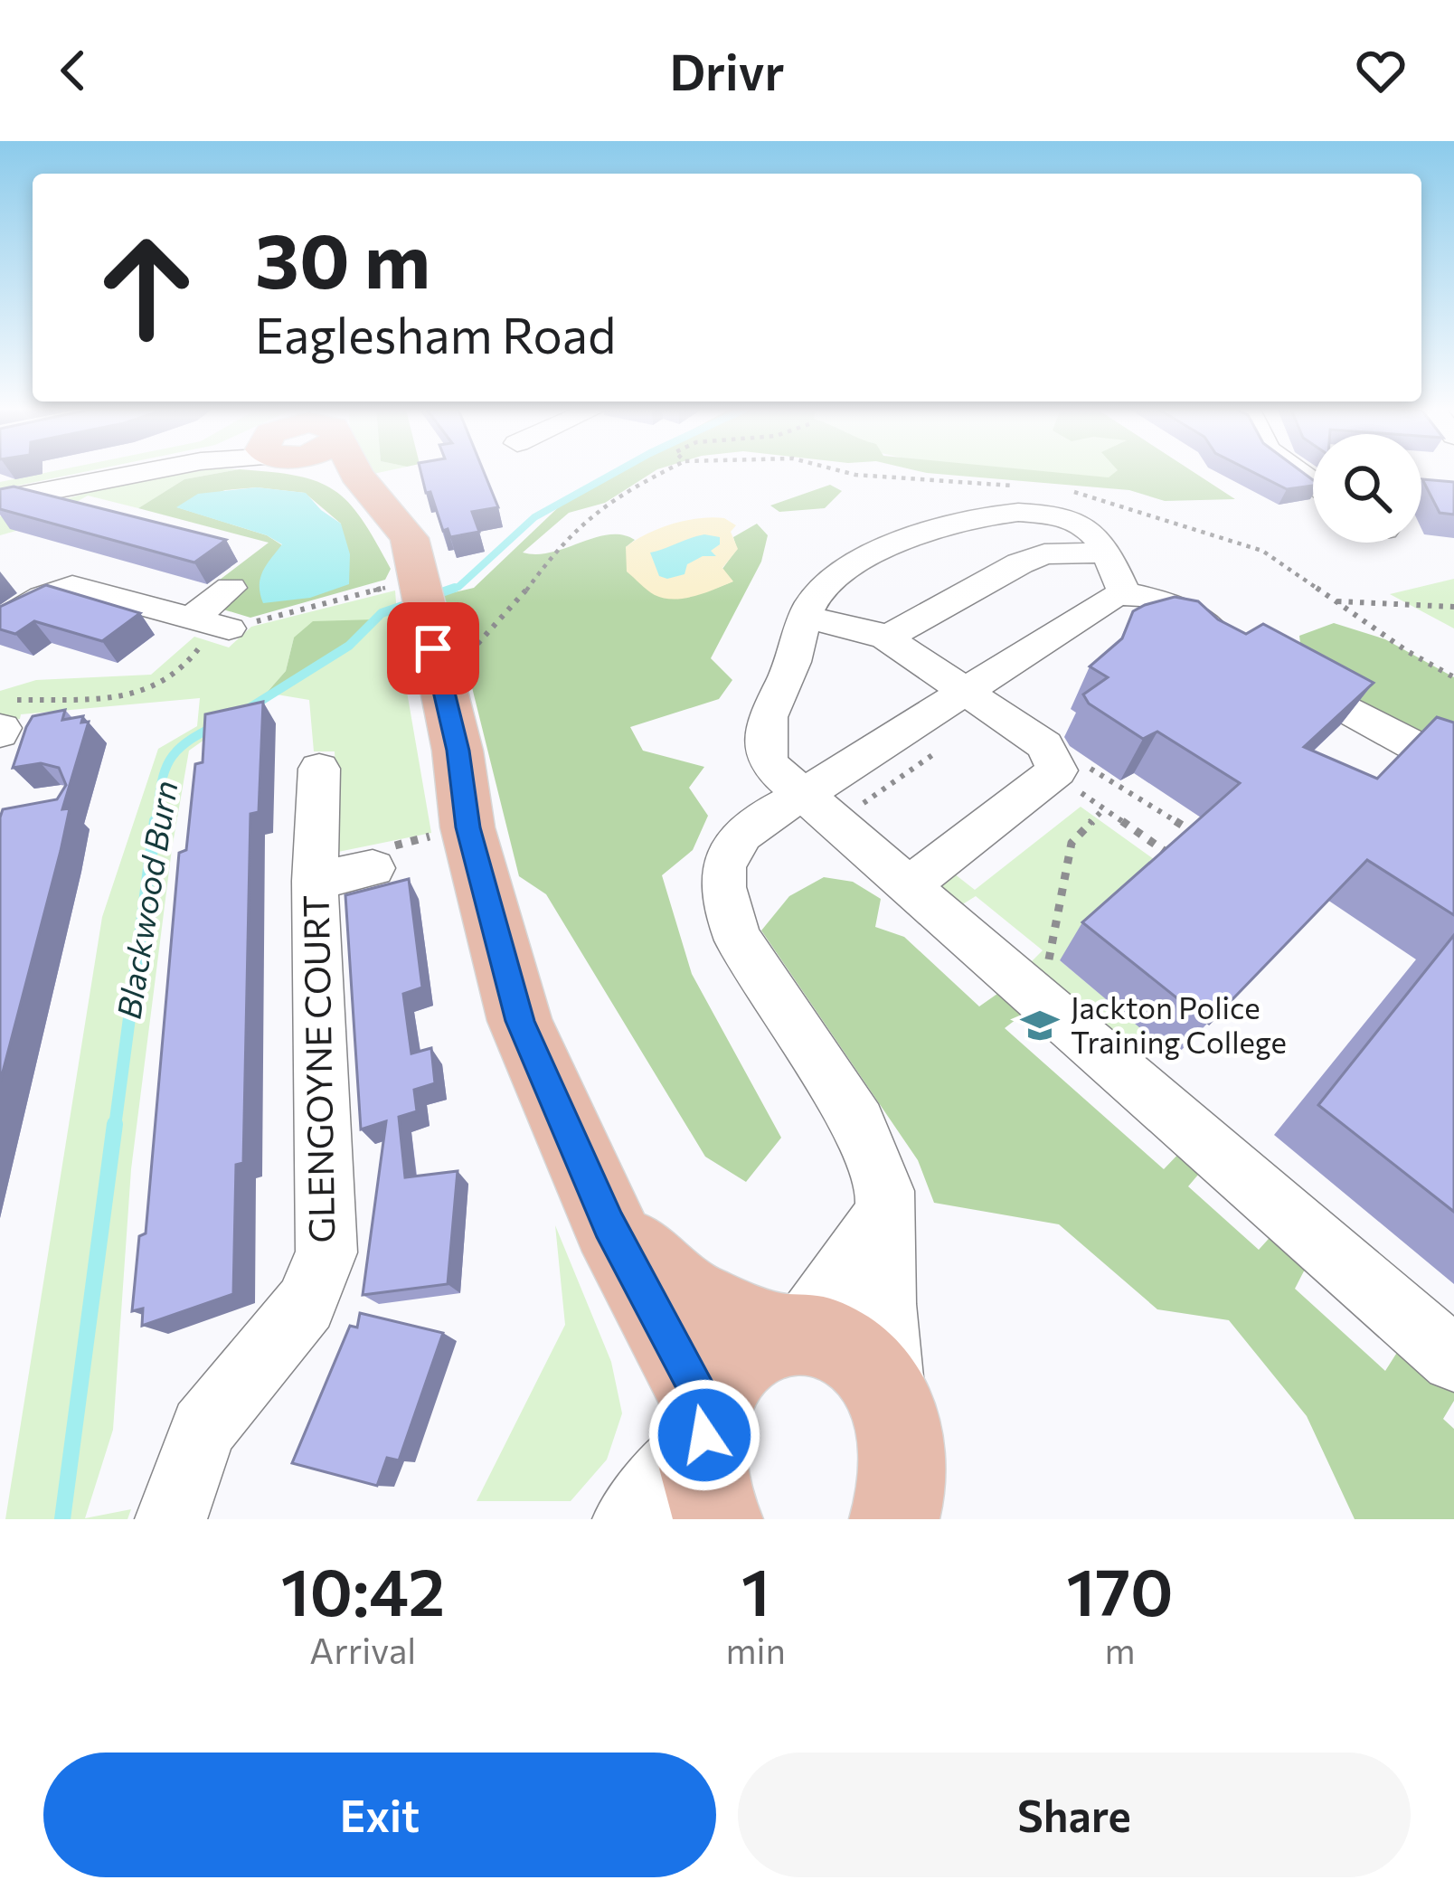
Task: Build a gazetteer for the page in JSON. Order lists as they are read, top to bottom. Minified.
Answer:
{"streets":{"street":["GLENGOYNE COURT"]},"water":["Blackwood Burn"],"places":{"school or university":["Jackton Police Training College"]},"page":{"header":"Drivr","turn":["30 m","Eaglesham Road"],"eta":["10:42","Arrival","1","min","170","m"],"buttons":["Exit","Share"]}}
